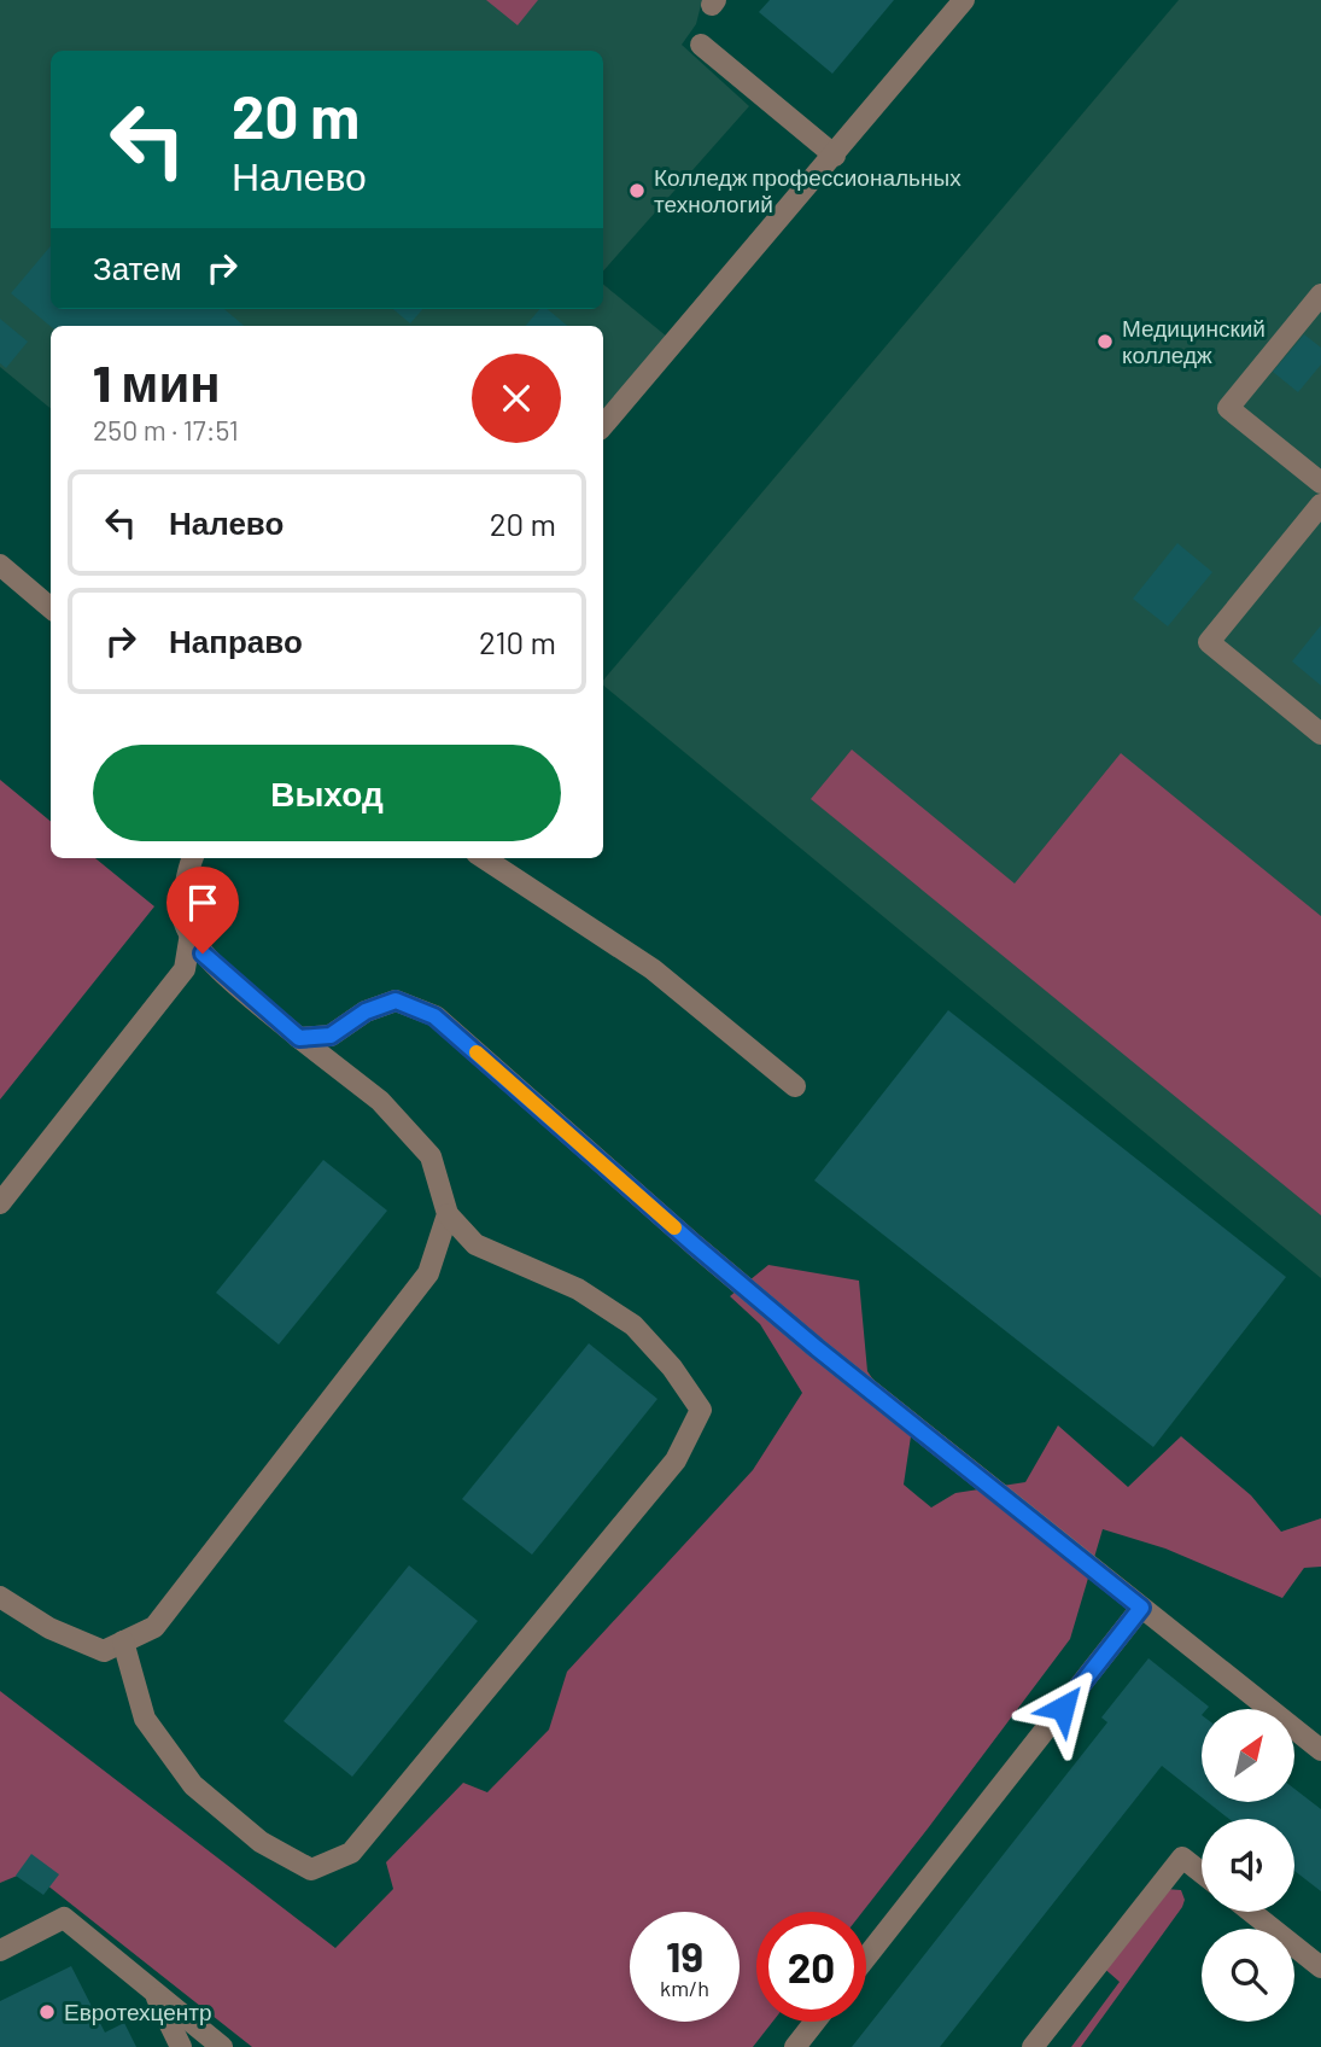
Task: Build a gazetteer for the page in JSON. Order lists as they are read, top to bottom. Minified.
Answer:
{"places":["Колледж профессиональных технологий","Медицинский колледж","Евротехцентр"],"north":"top right","page":{"turn":["20 m","Налево"],"then":"Затем","heading":["1 мин","250 m · 17:51"],"list":[{"name":"Налево","value":"20 m"},{"name":"Направо","value":"210 m"}],"buttons":"Выход","speed":"19 km/h","limit":"20"}}
